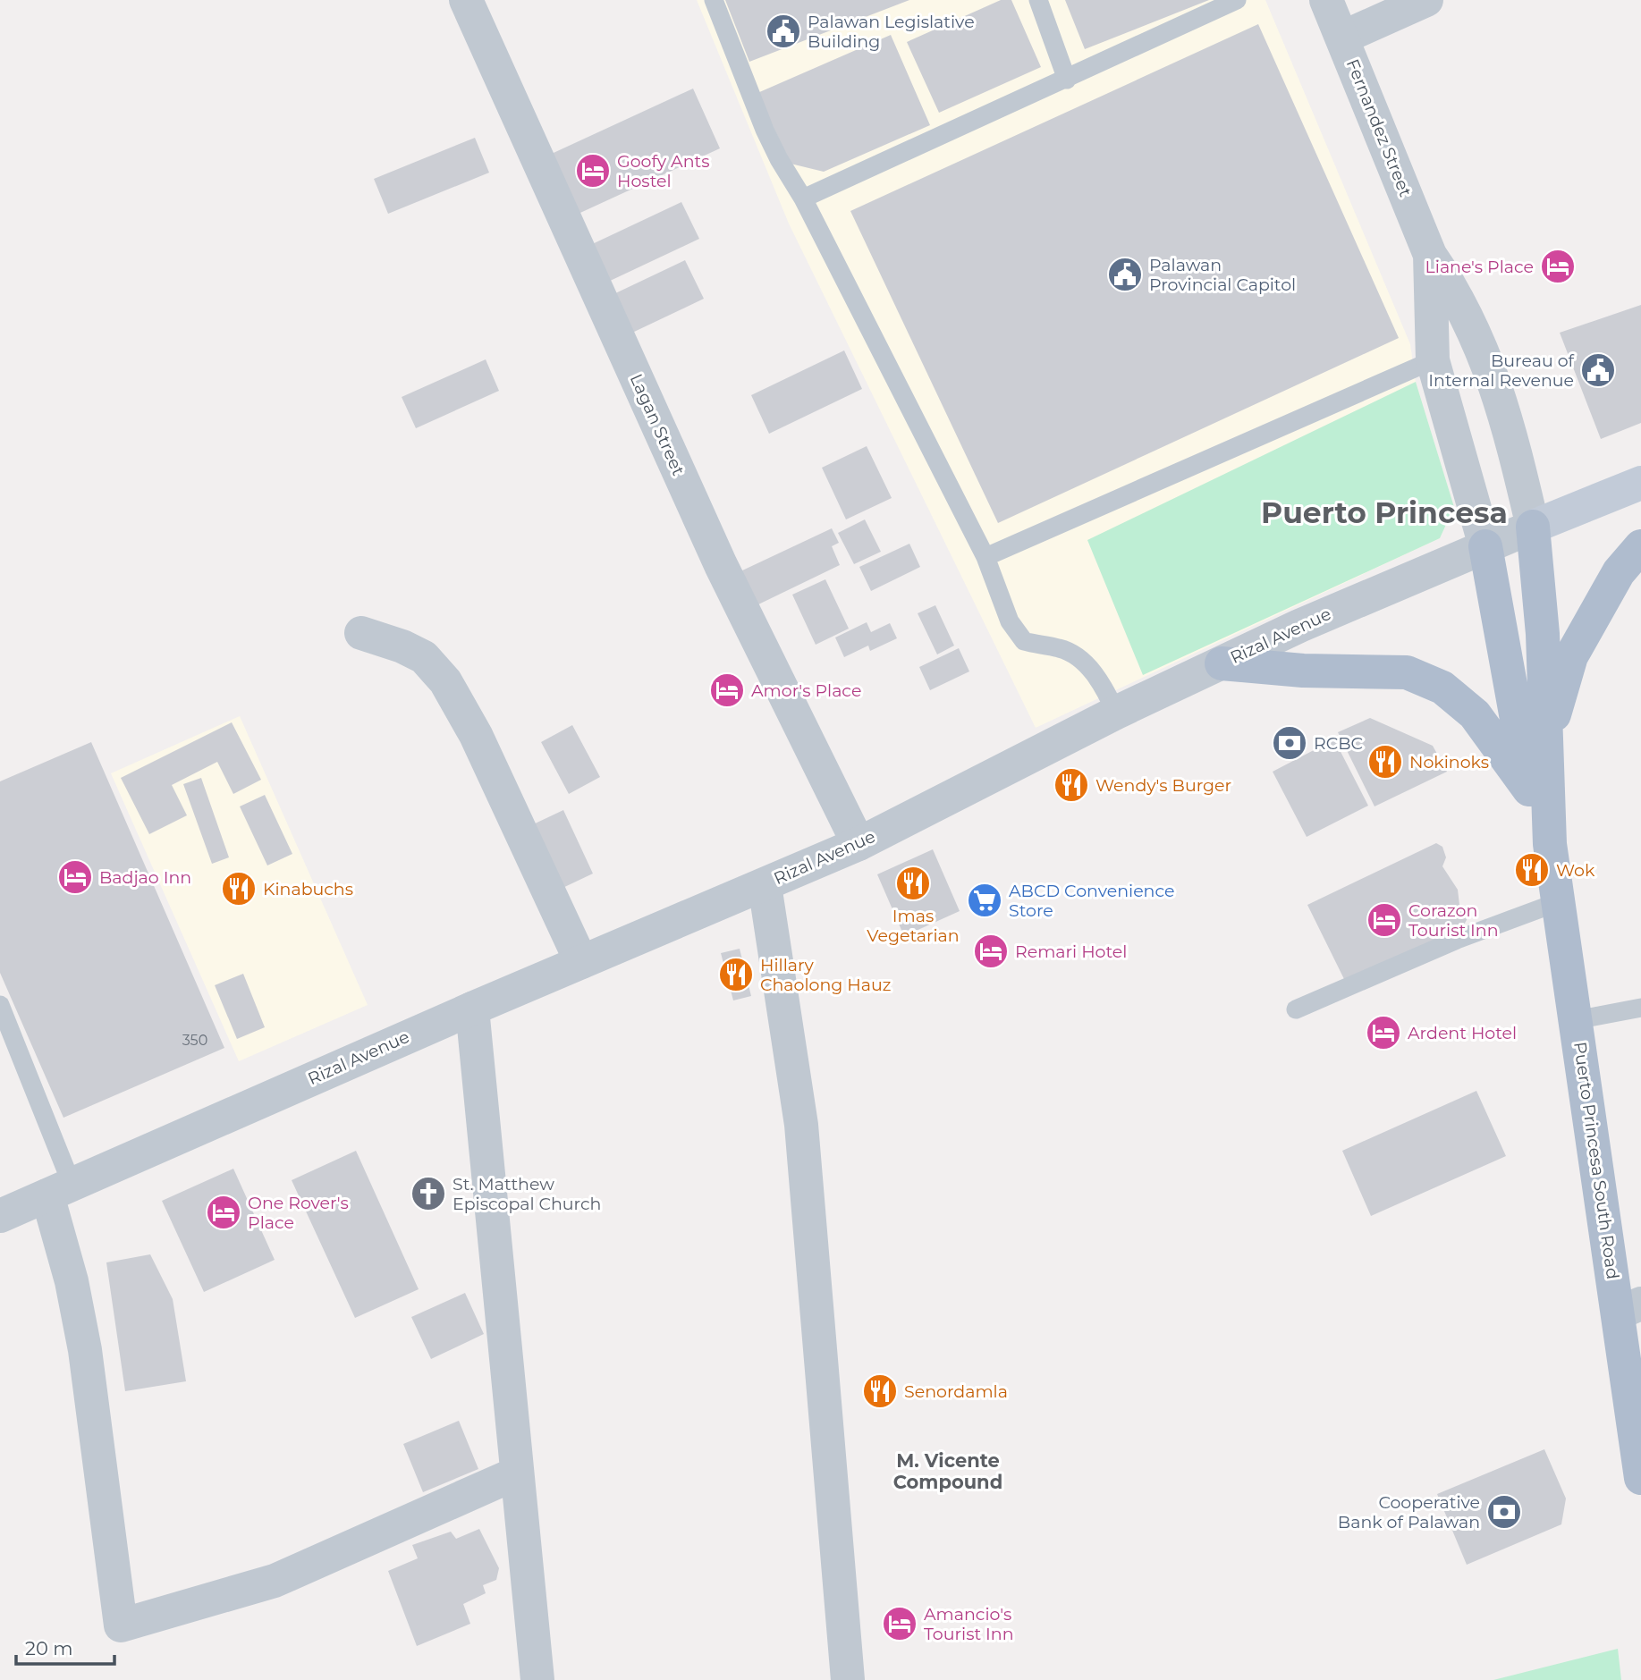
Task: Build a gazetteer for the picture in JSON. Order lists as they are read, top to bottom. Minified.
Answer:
{"streets":{"main road":["Rizal Avenue","Puerto Princesa South Road"],"street":["Fernandez Street","Lagan Street"]},"crossings":[["Fernandez Street","Rizal Avenue"],["Fernandez Street","Puerto Princesa South Road"],["Lagan Street","Rizal Avenue"],["Rizal Avenue","Puerto Princesa South Road"]],"districts":["Puerto Princesa","M. Vicente Compound"],"places":{"public building":["Palawan Legislative Building","Palawan Provincial Capitol","Bureau of Internal Revenue"],"hotel":["Goofy Ants Hostel","Liane's Place","Amor's Place","Badjao Inn","Corazon Tourist Inn","Remari Hotel","Ardent Hotel","One Rover's Place","Amancio's Tourist Inn"],"bank":["RCBC","Cooperative Bank of Palawan"],"restaurant":["Nokinoks","Wendy's Burger","Wok","Imas Vegetarian","Kinabuchs","Hillary Chaolong Hauz","Senordamla"],"supermarket":["ABCD Convenience Store"],"church":["St. Matthew Episcopal Church"]},"house_numbers":["350"],"scale_bar":"20 m"}
